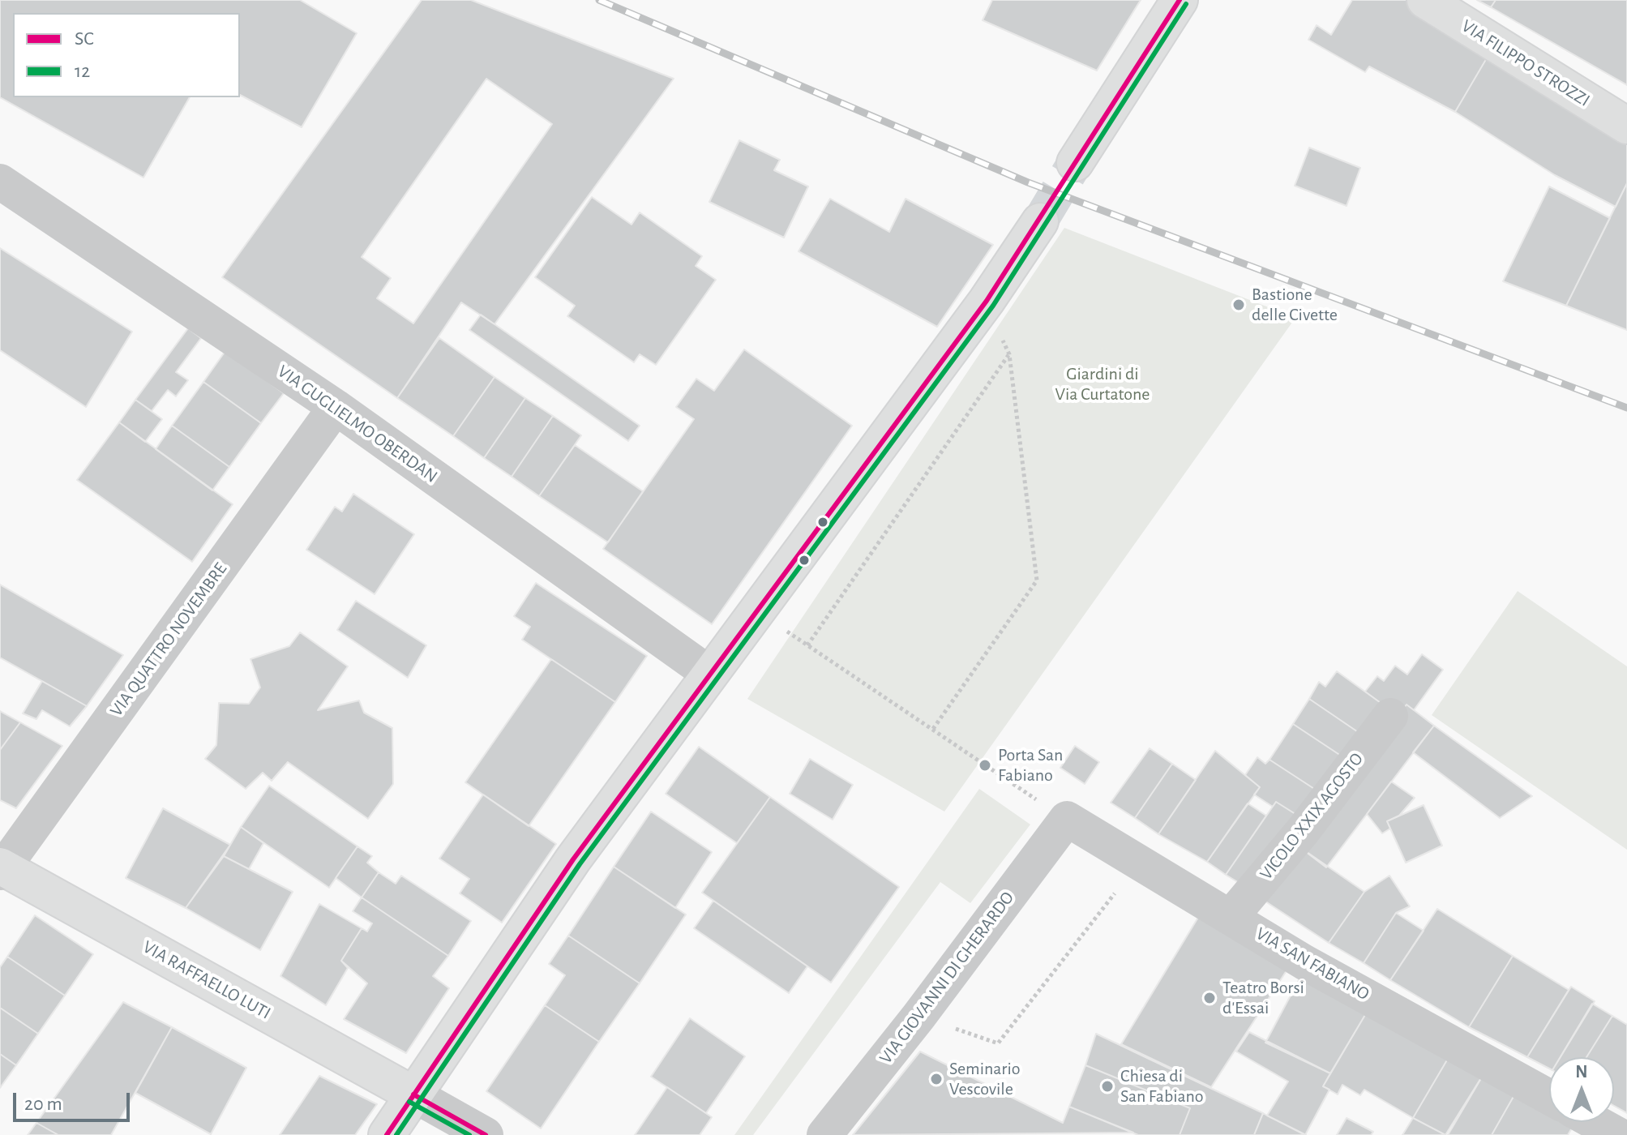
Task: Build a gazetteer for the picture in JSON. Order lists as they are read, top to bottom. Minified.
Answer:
{"streets":{"street":["VIA FILIPPO STROZZI","VIA GUGLIELMO OBERDAN","VIA QUATTRO NOVEMBRE","VICOLO XXIX AGOSTO","VIA SAN FABIANO","VIA GIOVANNI DI GHERARDO","VIA RAFFAELLO LUTI"]},"crossings":[["VIA GUGLIELMO OBERDAN","VIA QUATTRO NOVEMBRE"],["VIA QUATTRO NOVEMBRE","VIA RAFFAELLO LUTI"],["VICOLO XXIX AGOSTO","VIA SAN FABIANO"],["VIA SAN FABIANO","VIA GIOVANNI DI GHERARDO"]],"parks":["Giardini di Via Curtatone"],"places":["Bastione delle Civette","Porta San Fabiano","Teatro Borsi d'Essai","Seminario Vescovile","Chiesa di San Fabiano"],"lines":["transit line SC","transit line 12"],"legend":["SC","12"],"scale_bar":"20 m","north":"top"}
